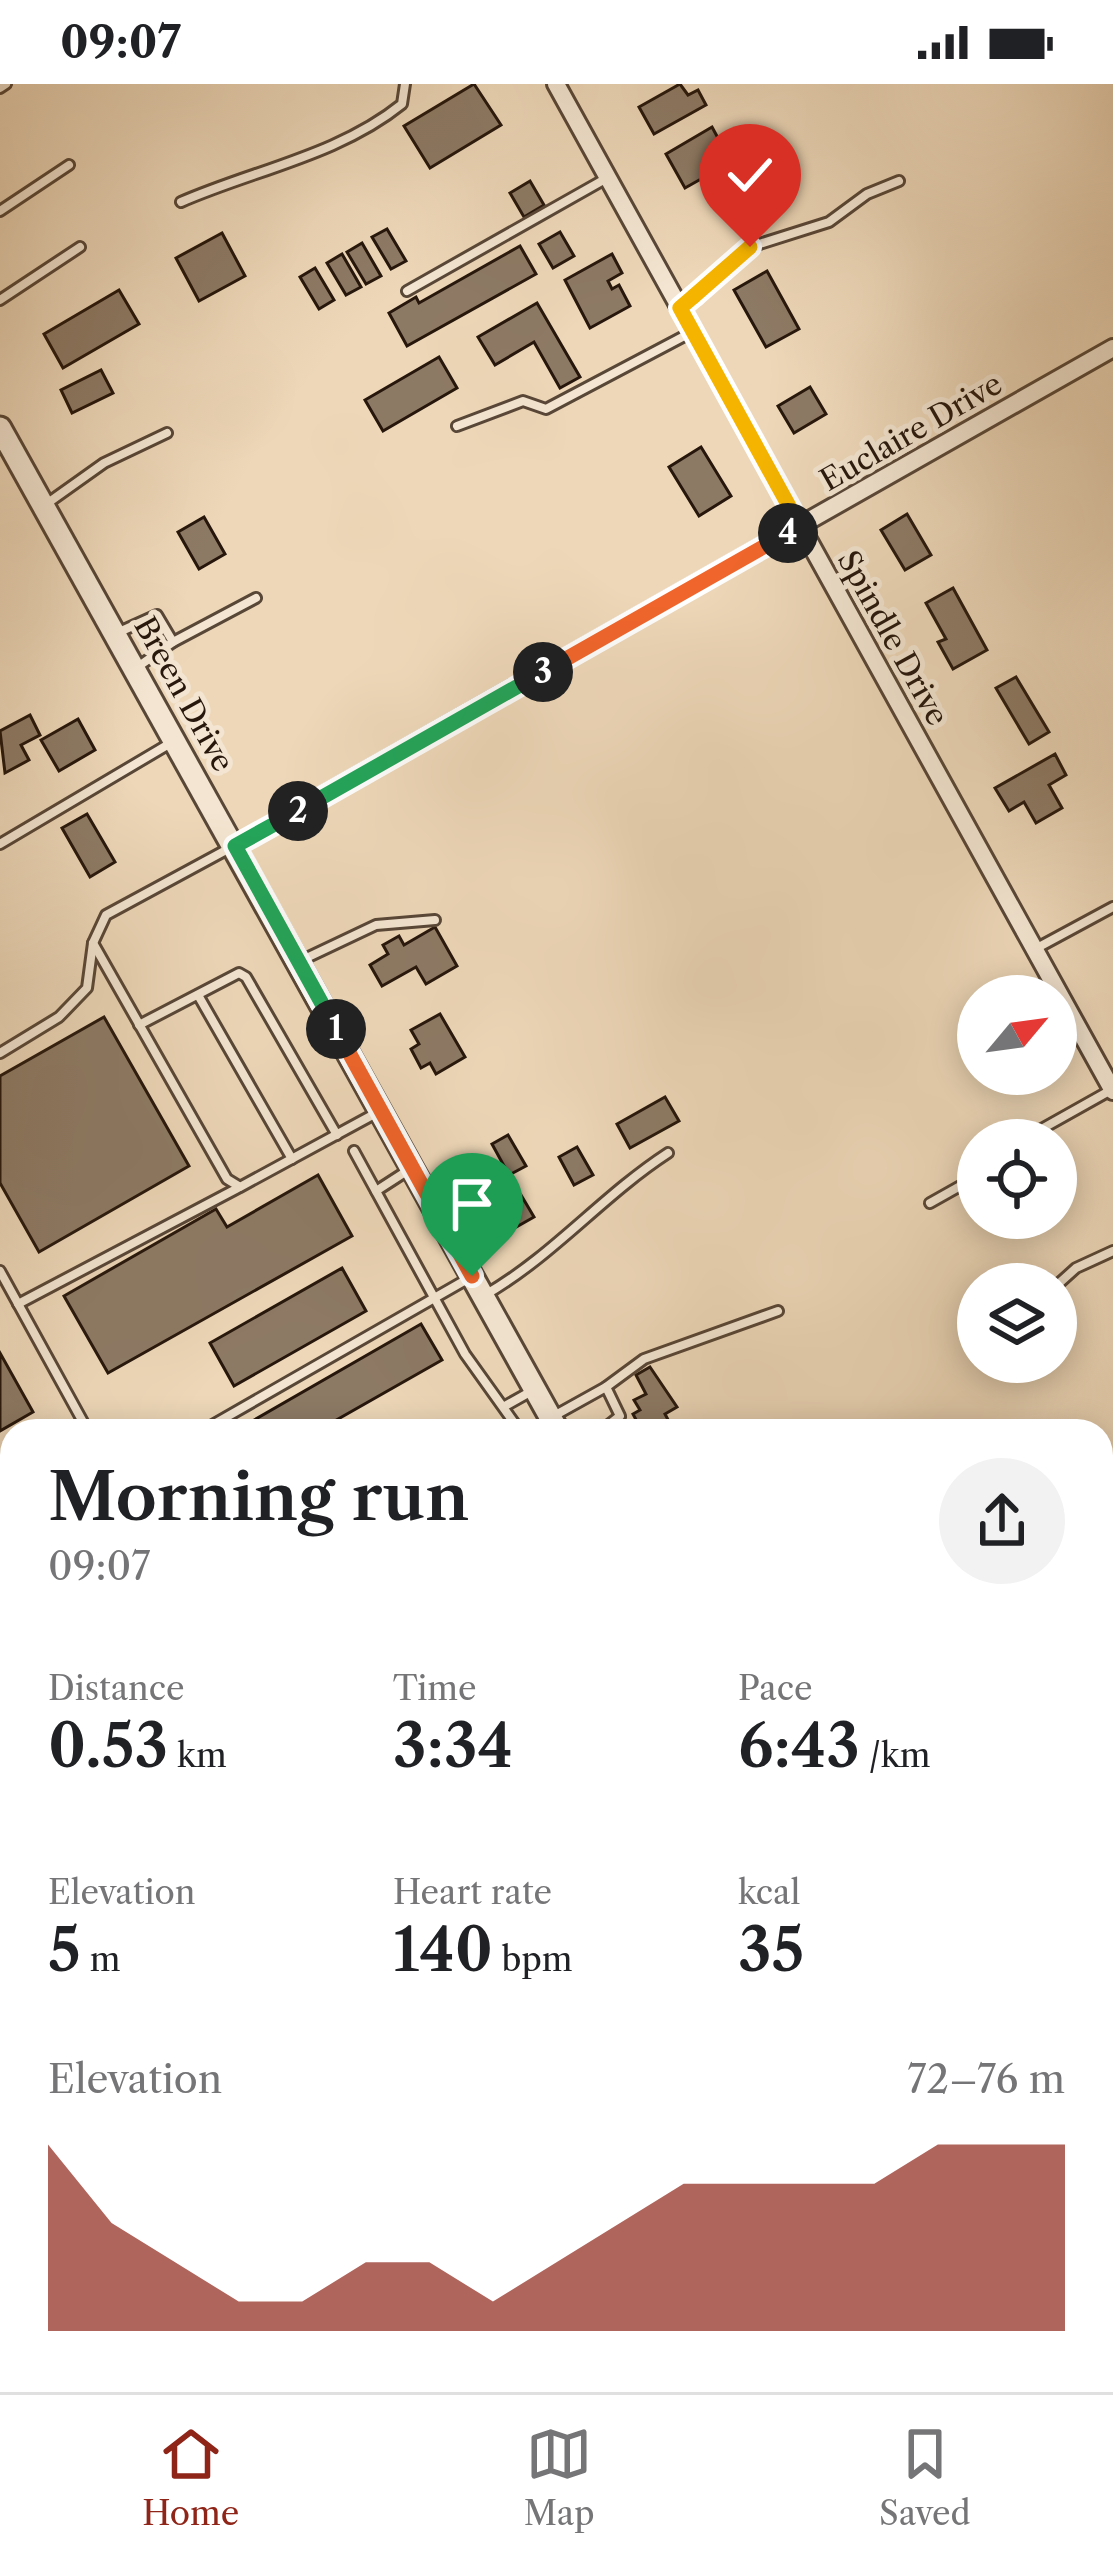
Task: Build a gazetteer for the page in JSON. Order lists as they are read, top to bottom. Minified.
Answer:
{"streets":{"street":["Euclaire Drive","Spindle Drive","Breen Drive"]},"crossings":[["Euclaire Drive","Spindle Drive"],["Euclaire Drive","Breen Drive"]],"north":"top right","page":{"status":"09:07","pins":["4","3","2","1"],"heading":["Morning run","09:07"],"stats":[["Distance","0.53 km"],["Time","3:34"],["Pace","6:43 /km"],["Elevation","5 m"],["Heart rate","140 bpm"],["kcal","35"]],"chart":["Elevation","72–76 m"],"tabs":["Home","Map","Saved"]}}
